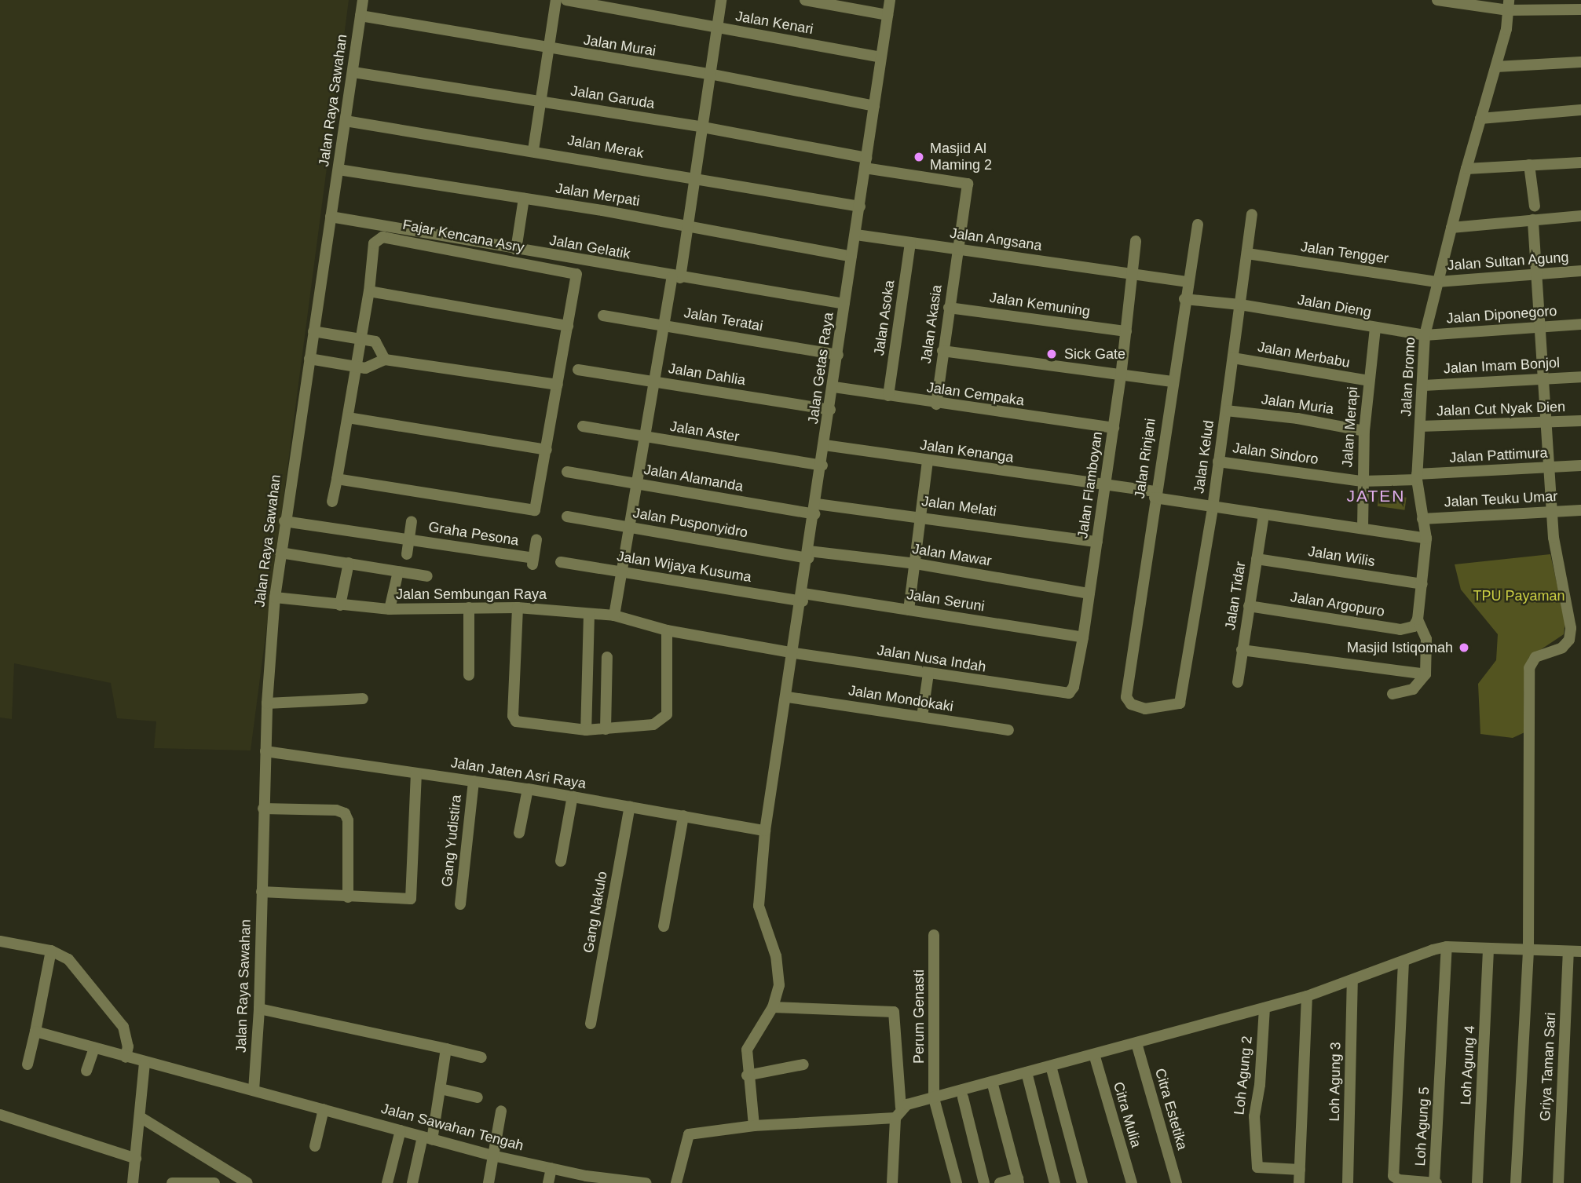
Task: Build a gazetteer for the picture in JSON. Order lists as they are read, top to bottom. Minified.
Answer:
{"streets":{"street":["Jalan Kenari","Jalan Murai","Jalan Garuda","Jalan Raya Sawahan","Jalan Merak","Jalan Merpati","Fajar Kencana Asry","Jalan Angsana","Jalan Gelatik","Jalan Tengger","Jalan Sultan Agung","Jalan Kemuning","Jalan Dieng","Jalan Diponegoro","Jalan Asoka","Jalan Teratai","Jalan Akasia","Jalan Merbabu","Jalan Imam Bonjol","Jalan Getas Raya","Jalan Dahlia","Jalan Bromo","Jalan Cempaka","Jalan Muria","Jalan Cut Nyak Dien","Jalan Merapi","Jalan Aster","Jalan Kenanga","Jalan Sindoro","Jalan Pattimura","Jalan Kelud","Jalan Rinjani","Jalan Alamanda","Jalan Flamboyan","Jalan Teuku Umar","Jalan Melati","Jalan Pusponyidro","Graha Pesona","Jalan Mawar","Jalan Wilis","Jalan Wijaya Kusuma","Jalan Sembungan Raya","Jalan Tidar","Jalan Seruni","Jalan Argopuro","Jalan Nusa Indah","Jalan Mondokaki","Jalan Jaten Asri Raya","Gang Yudistira","Gang Nakulo","Perum Genasti","Loh Agung 4","Griya Taman Sari","Loh Agung 2","Loh Agung 3","Citra Estetika","Citra Mulia","Loh Agung 5","Jalan Sawahan Tengah"]},"crossings":[["Jalan Kenari","Jalan Getas Raya"],["Jalan Murai","Jalan Raya Sawahan"],["Jalan Murai","Jalan Getas Raya"],["Jalan Garuda","Jalan Raya Sawahan"],["Jalan Garuda","Jalan Akasia"],["Jalan Garuda","Jalan Getas Raya"],["Jalan Raya Sawahan","Jalan Merak"],["Jalan Raya Sawahan","Jalan Merpati"],["Jalan Raya Sawahan","Jalan Gelatik"],["Jalan Raya Sawahan","Graha Pesona"],["Jalan Raya Sawahan","Jalan Sembungan Raya"],["Jalan Raya Sawahan","Jalan Jaten Asri Raya"],["Jalan Raya Sawahan","Jalan Sawahan Tengah"],["Jalan Merak","Jalan Getas Raya"],["Jalan Merpati","Jalan Getas Raya"],["Jalan Angsana","Jalan Asoka"],["Jalan Angsana","Jalan Akasia"],["Jalan Angsana","Jalan Getas Raya"],["Jalan Angsana","Jalan Rinjani"],["Jalan Angsana","Jalan Flamboyan"],["Jalan Gelatik","Jalan Getas Raya"],["Jalan Tengger","Jalan Sultan Agung"],["Jalan Tengger","Jalan Bromo"],["Jalan Tengger","Jalan Kelud"],["Jalan Sultan Agung","Jalan Bromo"],["Jalan Kemuning","Jalan Akasia"],["Jalan Kemuning","Jalan Flamboyan"],["Jalan Dieng","Jalan Diponegoro"],["Jalan Dieng","Jalan Bromo"],["Jalan Dieng","Jalan Merapi"],["Jalan Dieng","Jalan Kelud"],["Jalan Dieng","Jalan Rinjani"],["Jalan Diponegoro","Jalan Bromo"],["Jalan Asoka","Jalan Cempaka"],["Jalan Teratai","Jalan Getas Raya"],["Jalan Akasia","Jalan Getas Raya"],["Jalan Akasia","Jalan Cempaka"],["Jalan Merbabu","Jalan Merapi"],["Jalan Merbabu","Jalan Kelud"],["Jalan Imam Bonjol","Jalan Bromo"],["Jalan Getas Raya","Jalan Dahlia"],["Jalan Getas Raya","Jalan Cempaka"],["Jalan Getas Raya","Jalan Aster"],["Jalan Getas Raya","Jalan Kenanga"],["Jalan Getas Raya","Jalan Alamanda"],["Jalan Getas Raya","Jalan Melati"],["Jalan Getas Raya","Jalan Pusponyidro"],["Jalan Getas Raya","Jalan Mawar"],["Jalan Getas Raya","Jalan Wijaya Kusuma"],["Jalan Getas Raya","Jalan Sembungan Raya"],["Jalan Getas Raya","Jalan Seruni"],["Jalan Getas Raya","Jalan Nusa Indah"],["Jalan Getas Raya","Jalan Mondokaki"],["Jalan Getas Raya","Jalan Jaten Asri Raya"],["Jalan Bromo","Jalan Cut Nyak Dien"],["Jalan Bromo","Jalan Kenanga"],["Jalan Bromo","Jalan Sindoro"],["Jalan Bromo","Jalan Pattimura"],["Jalan Bromo","Jalan Teuku Umar"],["Jalan Bromo","Jalan Wilis"],["Jalan Bromo","Jalan Argopuro"],["Jalan Cempaka","Jalan Flamboyan"],["Jalan Muria","Jalan Merapi"],["Jalan Muria","Jalan Kelud"],["Jalan Merapi","Jalan Kenanga"],["Jalan Merapi","Jalan Sindoro"],["Jalan Kenanga","Jalan Kelud"],["Jalan Kenanga","Jalan Rinjani"],["Jalan Kenanga","Jalan Flamboyan"],["Jalan Kenanga","Jalan Tidar"],["Jalan Sindoro","Jalan Pattimura"],["Jalan Sindoro","Jalan Kelud"],["Jalan Kelud","Jalan Rinjani"],["Jalan Alamanda","Jalan Melati"],["Jalan Flamboyan","Jalan Melati"],["Jalan Flamboyan","Jalan Mawar"],["Jalan Flamboyan","Jalan Seruni"],["Jalan Flamboyan","Jalan Nusa Indah"],["Jalan Pusponyidro","Jalan Mawar"],["Jalan Wilis","Jalan Tidar"],["Jalan Wijaya Kusuma","Jalan Seruni"],["Jalan Sembungan Raya","Jalan Nusa Indah"],["Jalan Tidar","Jalan Argopuro"],["Jalan Jaten Asri Raya","Gang Yudistira"],["Jalan Jaten Asri Raya","Gang Nakulo"]],"districts":["JATEN"],"parks":["TPU Payaman"],"places":["Masjid Al Maming 2","Sick Gate","Masjid Istiqomah"]}
